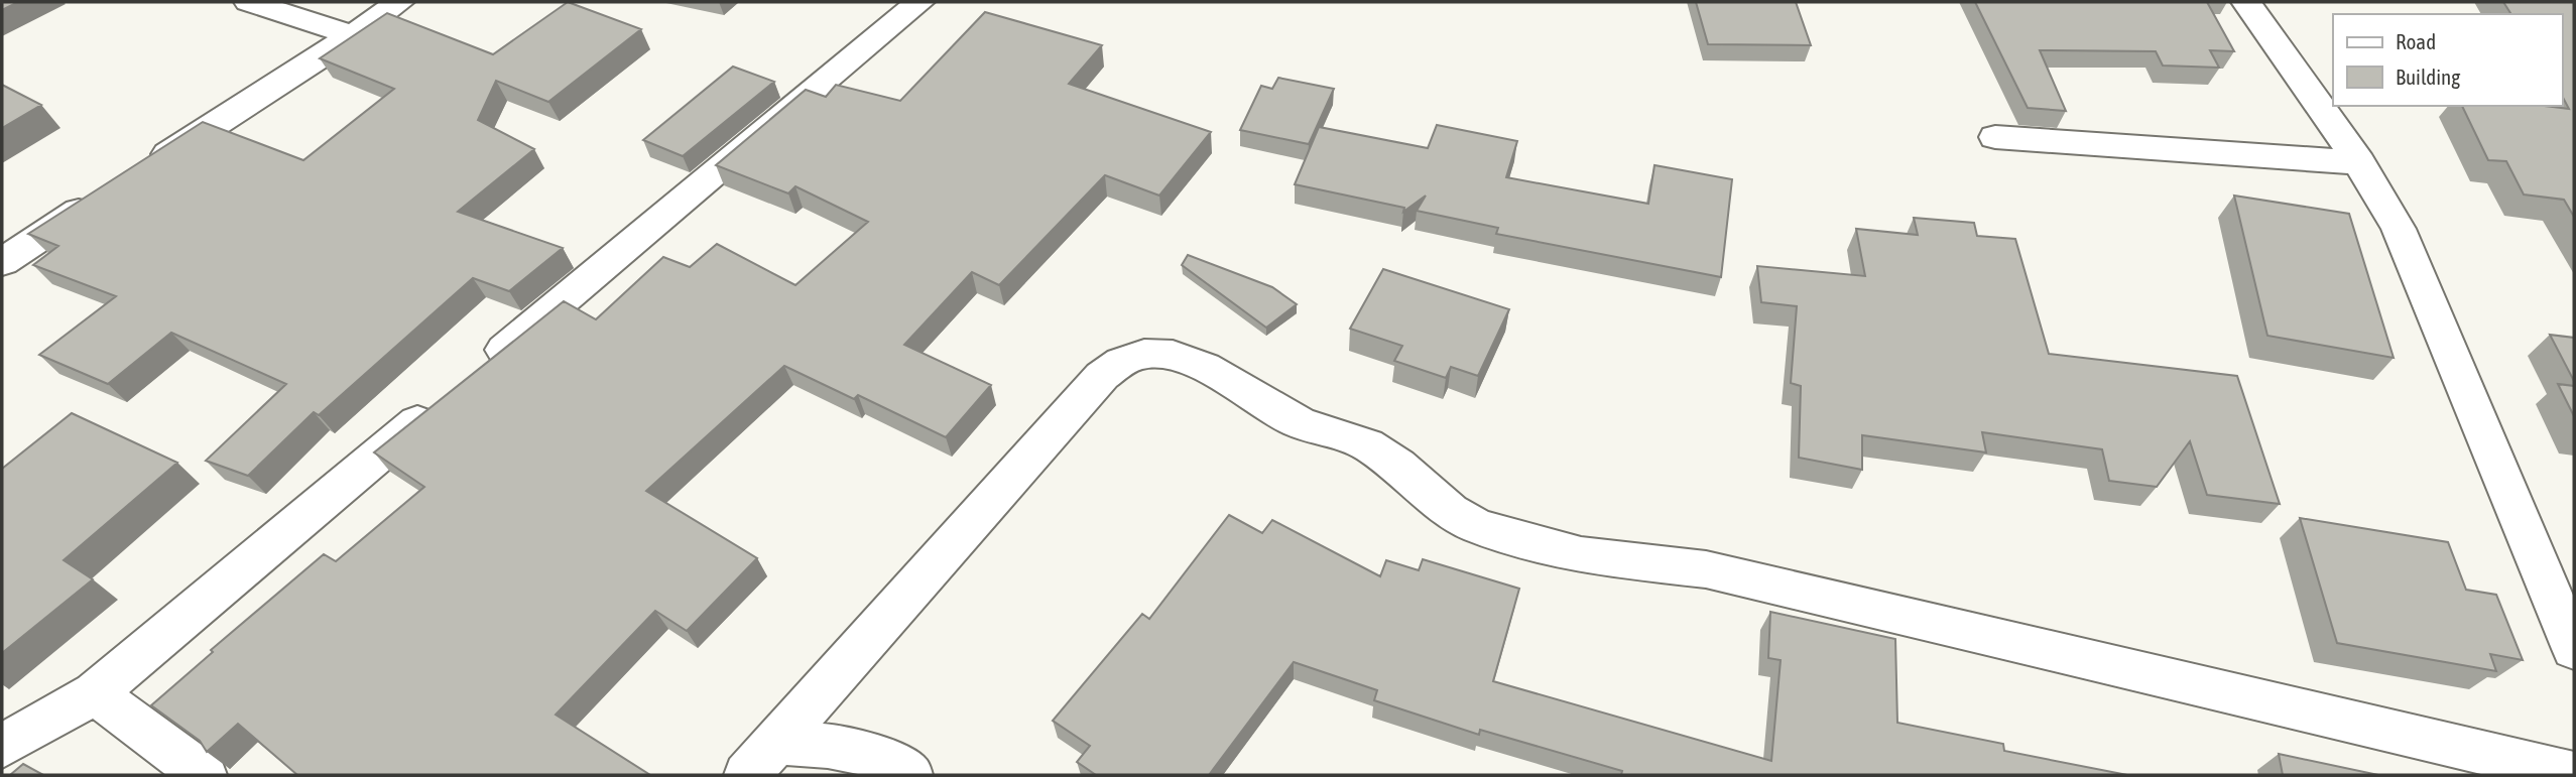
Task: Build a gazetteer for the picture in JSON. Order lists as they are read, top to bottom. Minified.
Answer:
{"legend":["Road","Building"]}
